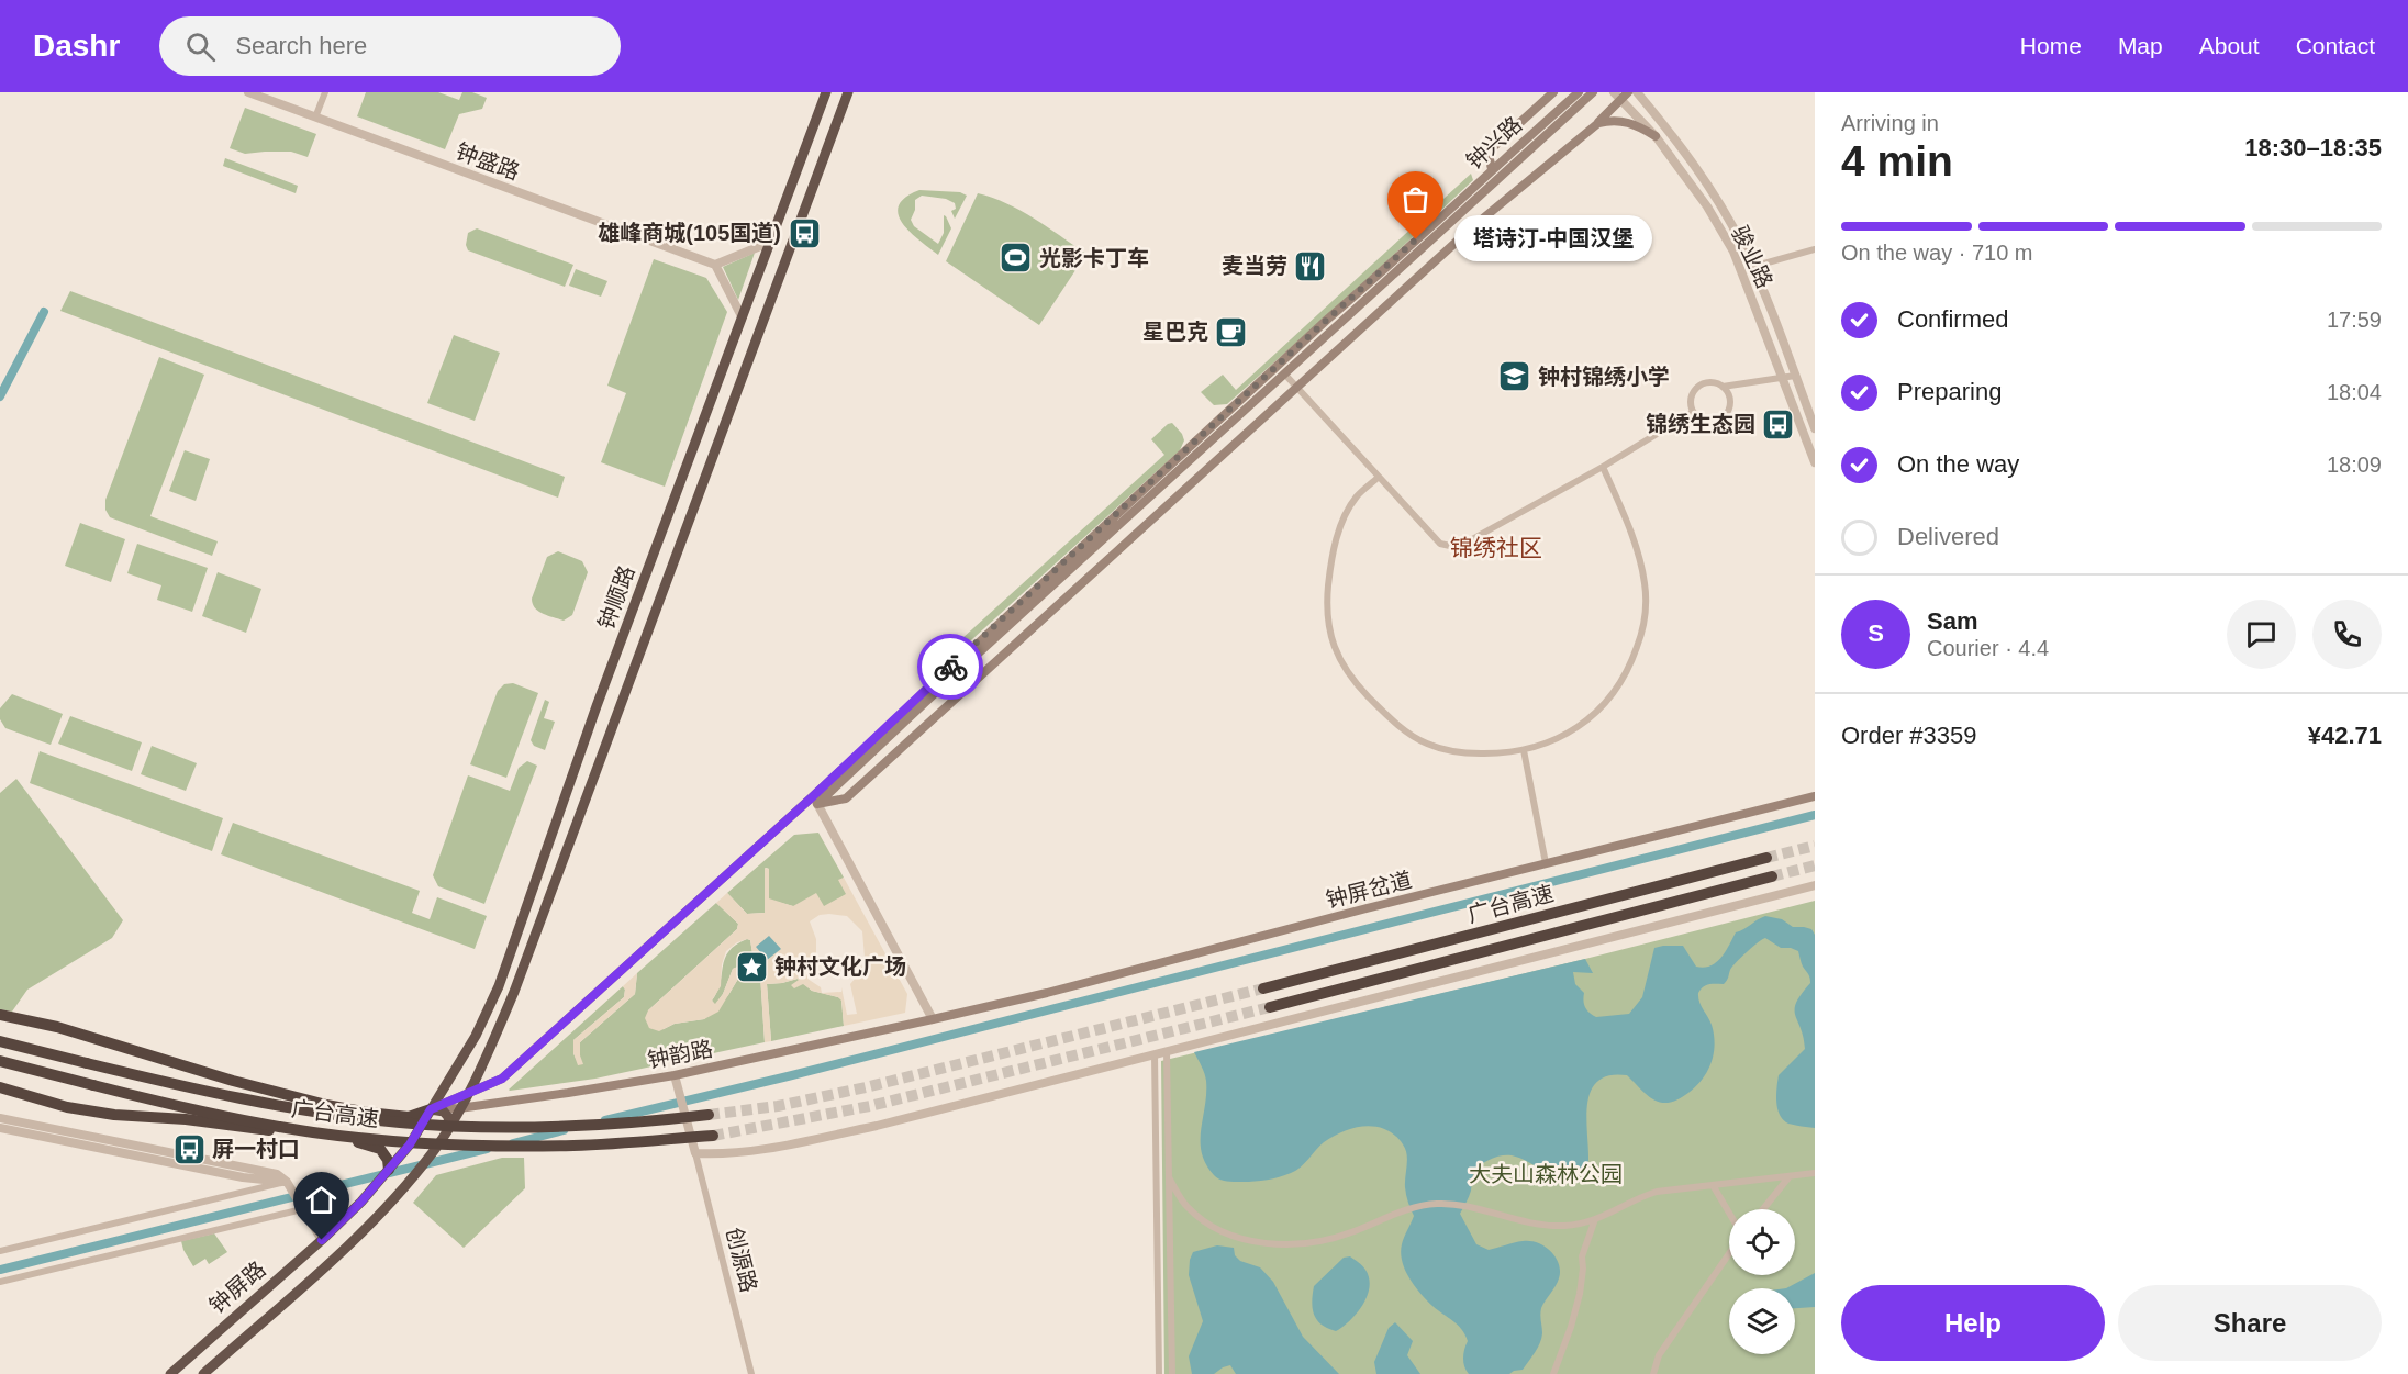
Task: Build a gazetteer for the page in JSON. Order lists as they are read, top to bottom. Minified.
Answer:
{"streets":{"highway":["钟顺路","广台高速","钟屏路"],"main road":["钟兴路","钟屏岔道","钟韵路"],"street":["钟盛路","骏业路","创源路"]},"crossings":[["钟兴路","钟顺路"],["钟兴路","钟韵路"],["钟兴路","钟屏路"],["钟顺路","钟韵路"],["钟顺路","钟屏路"],["钟屏岔道","钟韵路"],["钟韵路","钟屏路"]],"districts":["锦绣社区"],"parks":["大夫山森林公园"],"places":{"bus stop":["雄峰商城(105国道)","锦绣生态园","屏一村口"],"other":["塔诗汀-中国汉堡"],"sports":["光影卡丁车"],"restaurant":["麦当劳"],"cafe":["星巴克"],"school or university":["钟村锦绣小学"],"place":["钟村文化广场"]},"page":{"header":"Dashr","search":"Search here","nav":["Home","Map","About","Contact"],"heading":["4 min","Arriving in","18:30–18:35"],"panel":["Sam","Courier · 4.4","Order #3359","¥42.71"],"bar":"On the way · 710 m","bubble":"塔诗汀-中国汉堡","list":[["Confirmed","17:59"],["Preparing","18:04"],["On the way","18:09"],"Delivered"],"round":"S","buttons":["Help","Share"]}}
